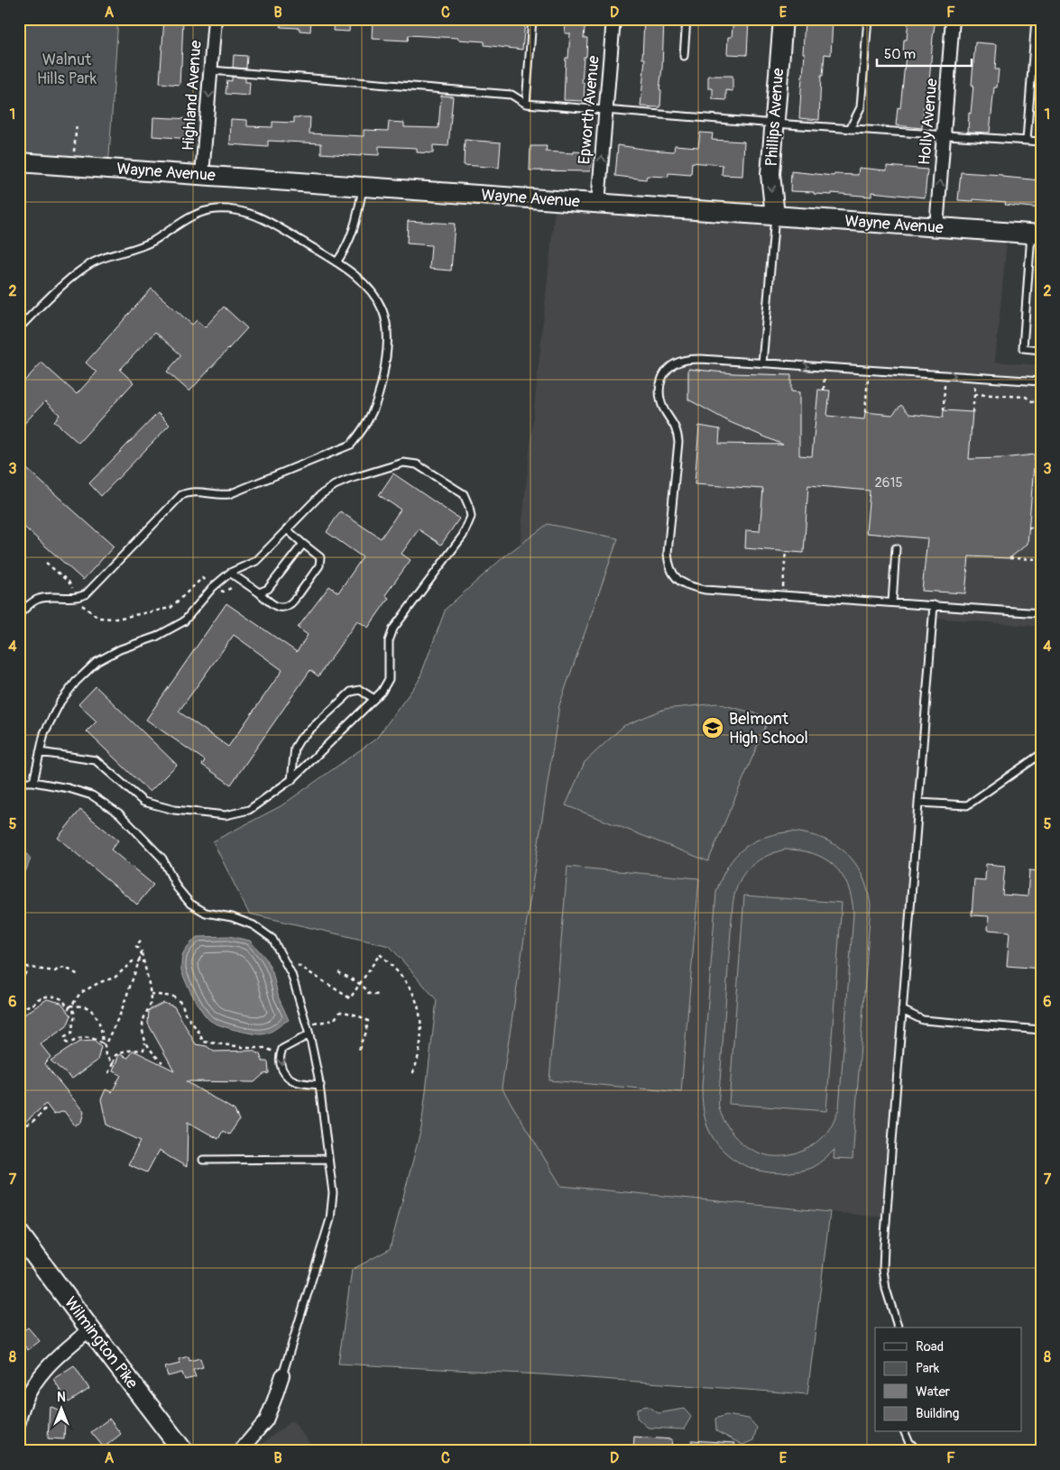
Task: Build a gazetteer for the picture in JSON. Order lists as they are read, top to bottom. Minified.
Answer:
{"streets":{"main road":["Phillips Avenue","Wayne Avenue","Wilmington Pike"],"street":["Highland Avenue","Epworth Avenue","Holly Avenue"]},"crossings":[["Highland Avenue","Wayne Avenue"],["Epworth Avenue","Wayne Avenue"],["Phillips Avenue","Wayne Avenue"],["Holly Avenue","Wayne Avenue"]],"one_way":["Highland Avenue","Epworth Avenue","Phillips Avenue","Holly Avenue"],"parks":["Walnut Hills Park"],"places":{"school or university":["Belmont High School"]},"house_numbers":["2615"],"legend":["Road","Park","Water","Building"],"scale_bar":"50 m","north":"top","grid":{"columns":["A","B","C","D","E","F"],"rows":["1","2","3","4","5","6","7","8"]}}
